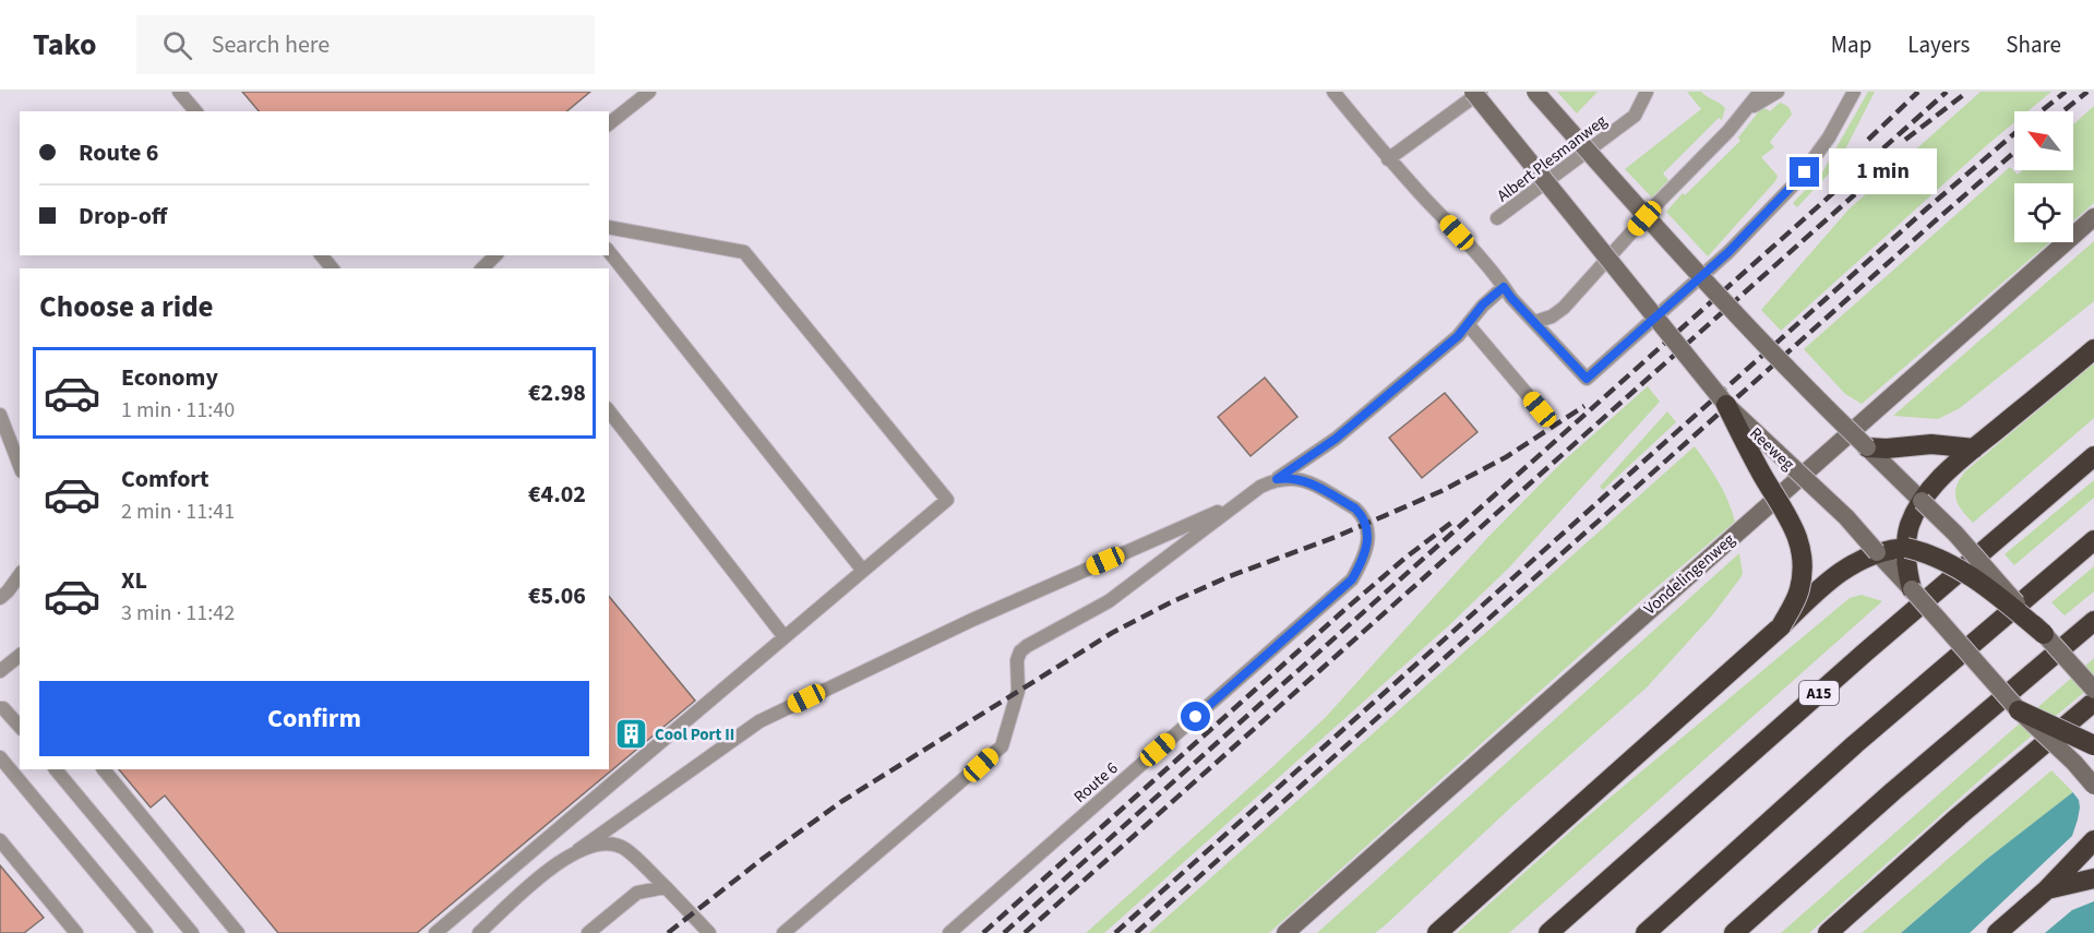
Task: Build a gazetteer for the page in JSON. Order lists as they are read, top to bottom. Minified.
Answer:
{"streets":{"highway":["A15"],"main road":["Reeweg","Vondelingenweg"],"lane":["Albert Plesmanweg","Route 6"]},"places":{"building":["Cool Port II"]},"north":"top left","page":{"header":"Tako","search":"Search here","nav":["Map","Layers","Share"],"banner":["Route 6","Drop-off"],"bubble":"1 min","heading":"Choose a ride","list":[{"name":"Economy","note":"1 min · 11:40","value":"€2.98"},{"name":"Comfort","note":"2 min · 11:41","value":"€4.02"},{"name":"XL","note":"3 min · 11:42","value":"€5.06"}],"buttons":"Confirm"}}
